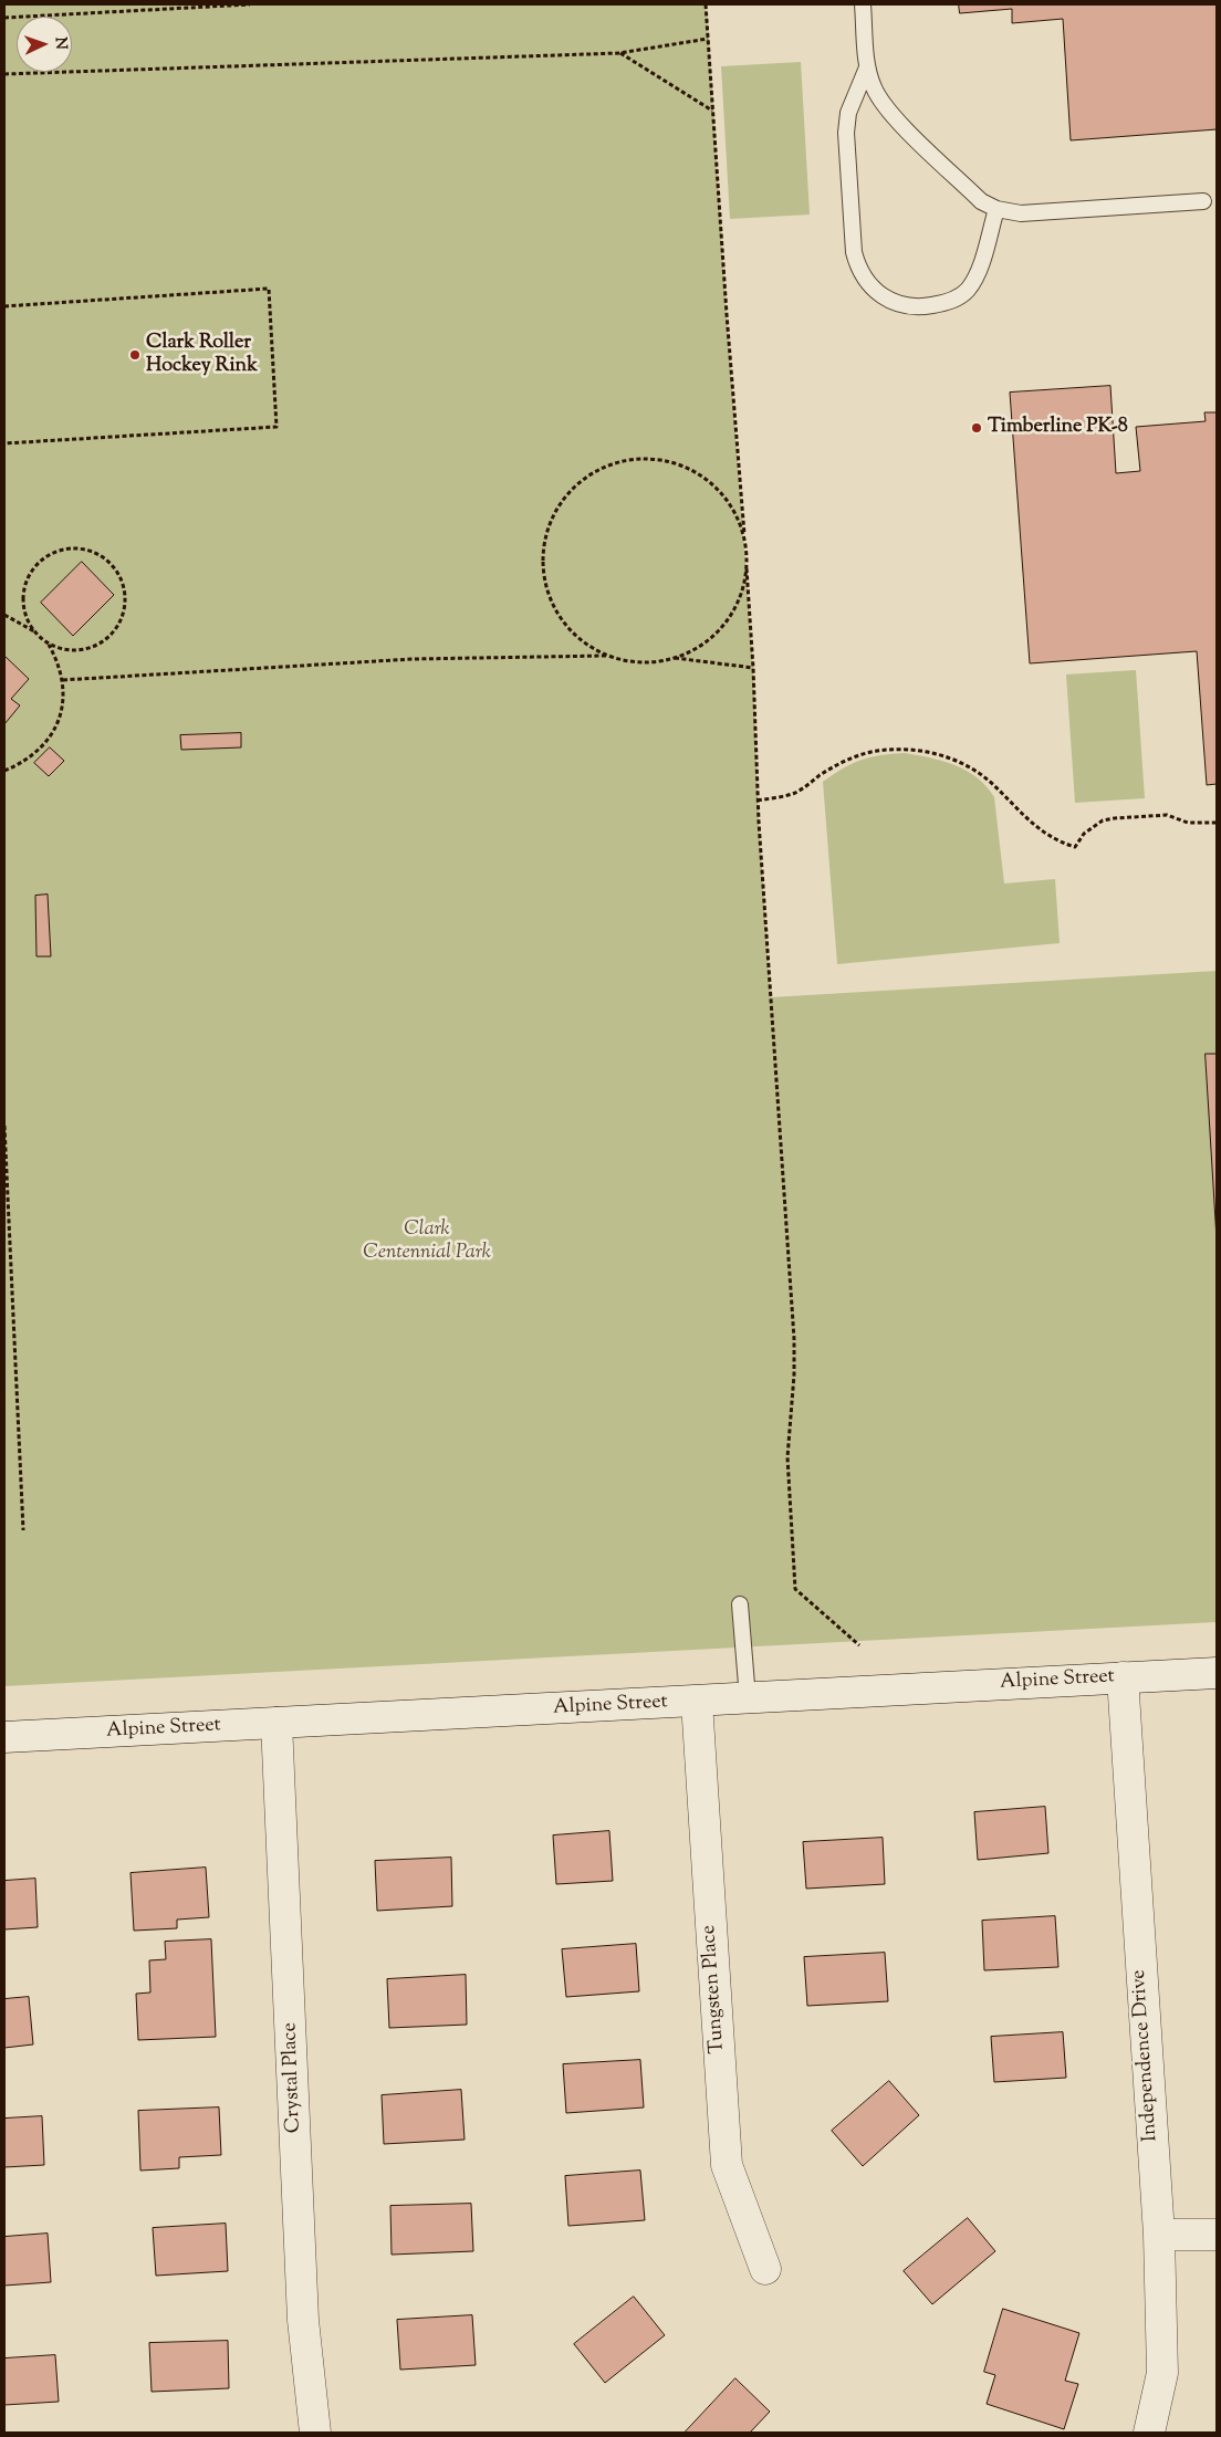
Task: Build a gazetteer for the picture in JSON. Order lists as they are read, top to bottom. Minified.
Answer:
{"streets":{"street":["Alpine Street","Tungsten Place","Independence Drive","Crystal Place"]},"crossings":[["Alpine Street","Tungsten Place"],["Alpine Street","Independence Drive"],["Alpine Street","Crystal Place"]],"parks":["Clark Centennial Park"],"places":["Clark Roller Hockey Rink","Timberline PK-8"],"north":"right"}
